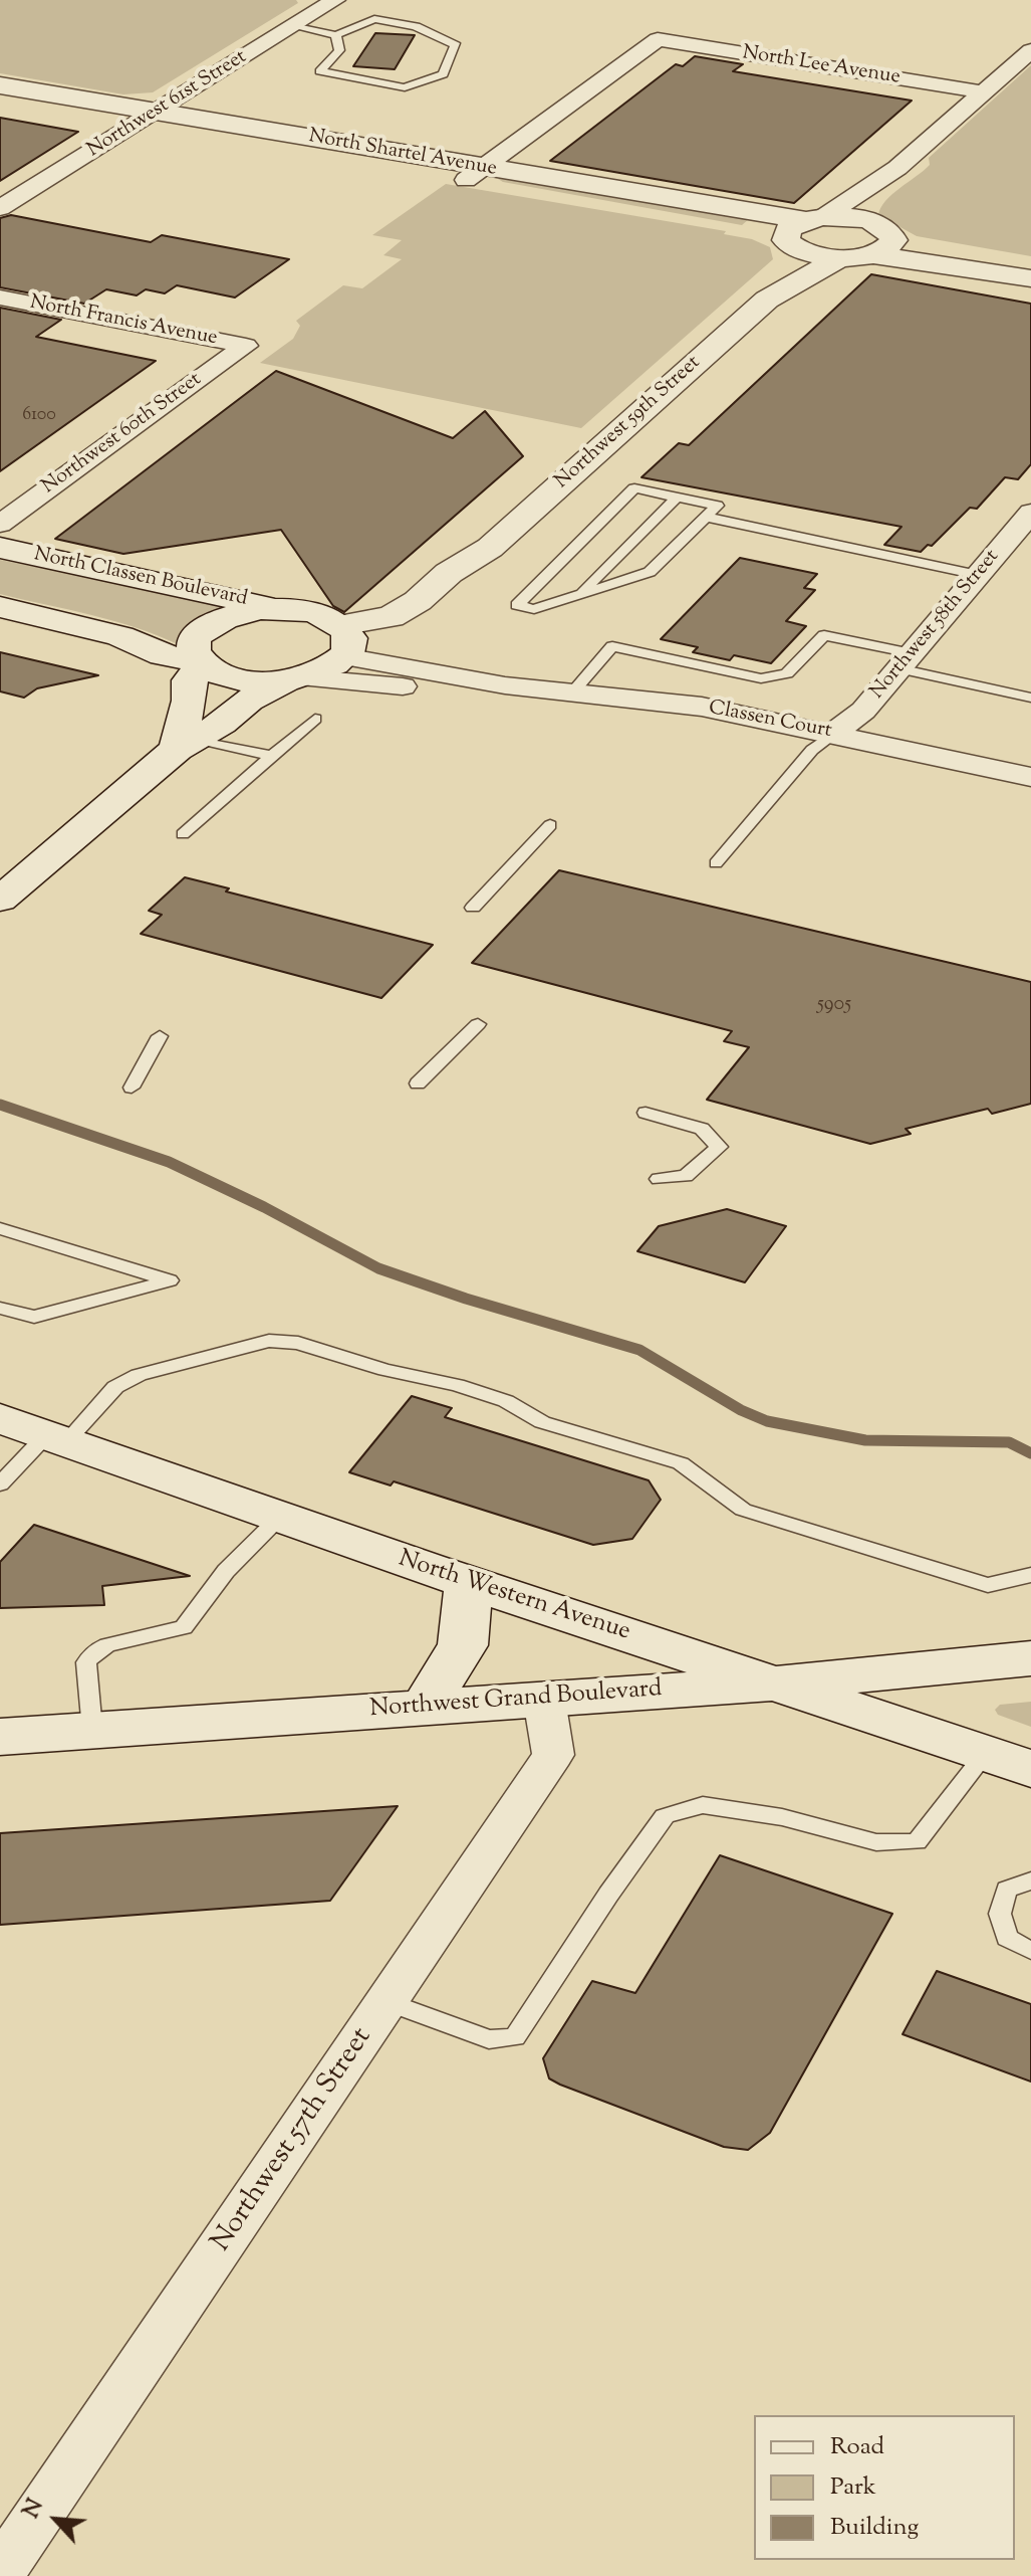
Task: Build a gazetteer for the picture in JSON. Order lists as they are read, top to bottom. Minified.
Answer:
{"streets":{"street":["North Lee Avenue","Northwest 61st Street","North Shartel Avenue","North Francis Avenue","Northwest 59th Street","Northwest 60th Street","North Classen Boulevard","Northwest 58th Street","Classen Court","North Western Avenue","Northwest Grand Boulevard","Northwest 57th Street"]},"crossings":[["North Lee Avenue","North Shartel Avenue"],["Northwest 61st Street","North Shartel Avenue"],["North Shartel Avenue","Northwest 59th Street"],["North Francis Avenue","Northwest 60th Street"],["Northwest 59th Street","North Classen Boulevard"],["Northwest 59th Street","Classen Court"],["North Classen Boulevard","Classen Court"],["Northwest 58th Street","Classen Court"],["North Western Avenue","Northwest Grand Boulevard"],["Northwest Grand Boulevard","Northwest 57th Street"]],"house_numbers":["6100","5905"],"legend":["Road","Park","Building"],"north":"top left"}
